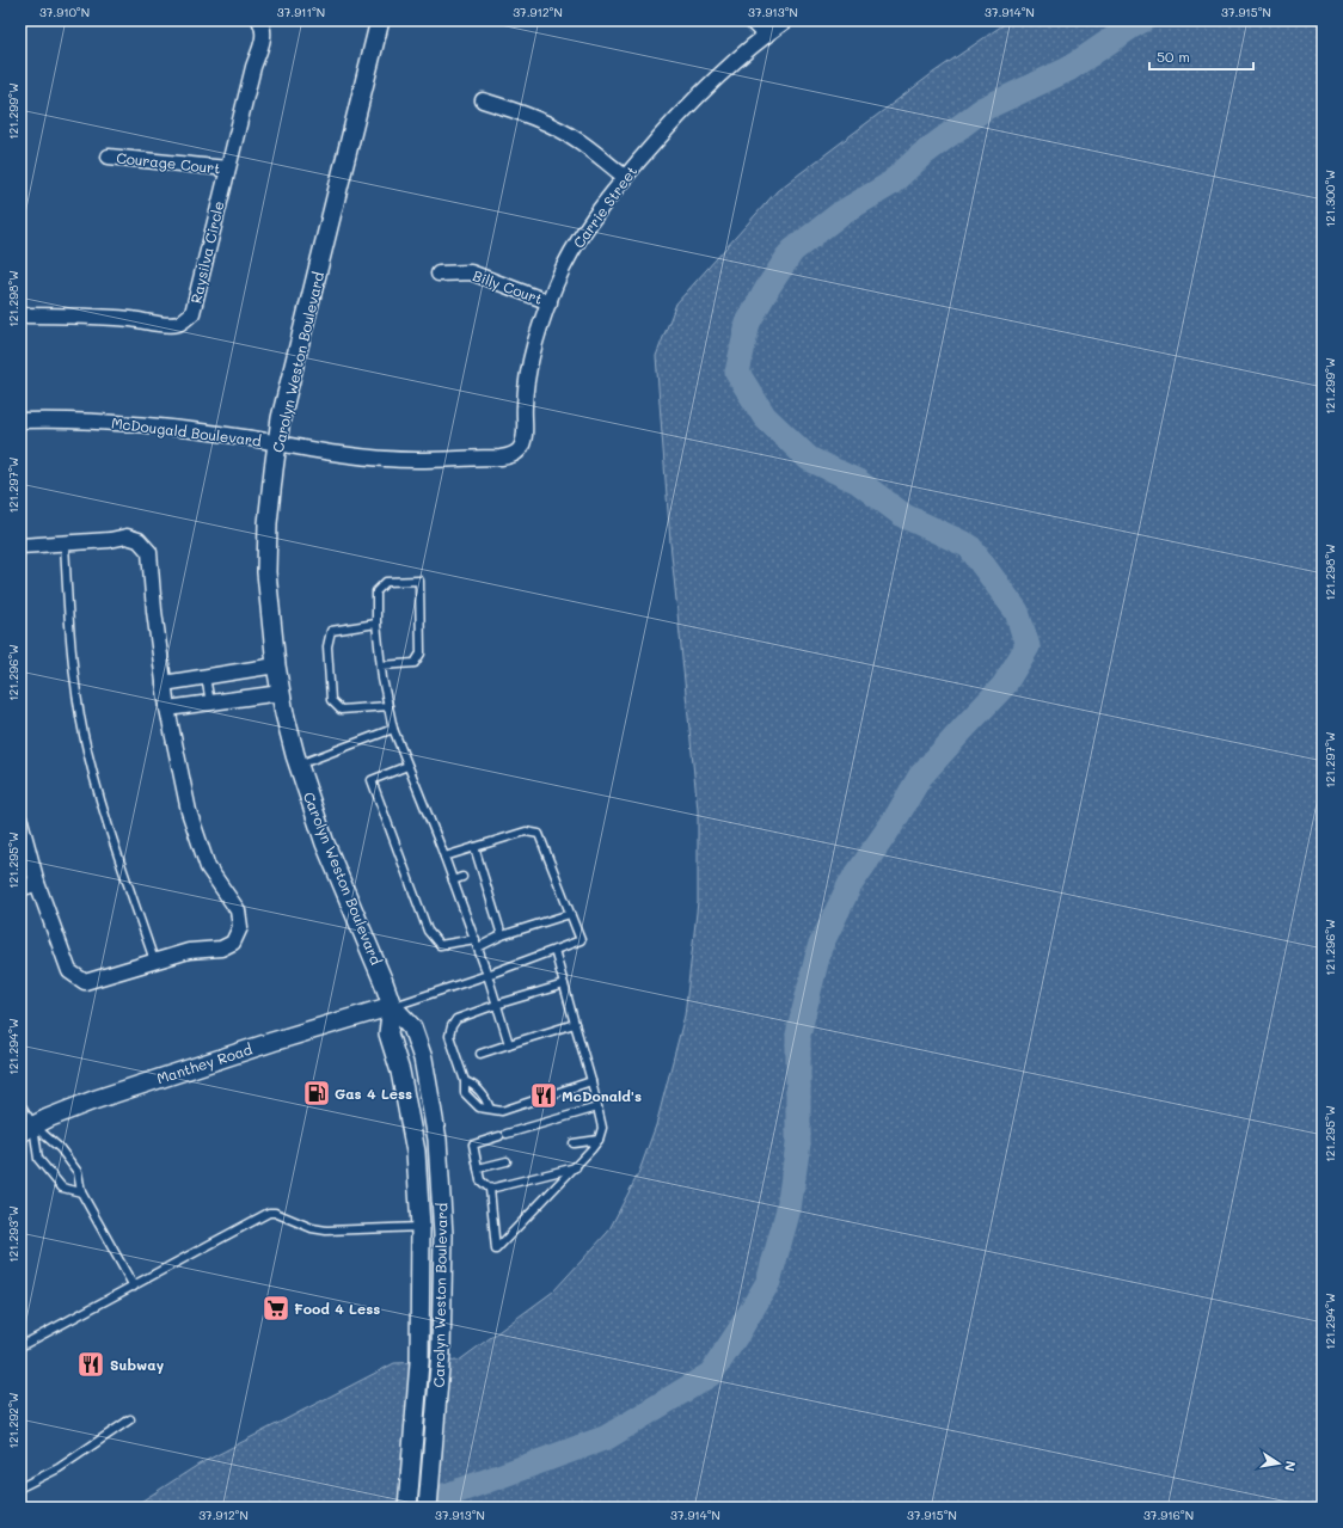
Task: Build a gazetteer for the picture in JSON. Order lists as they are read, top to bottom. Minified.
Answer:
{"streets":{"street":["Courage Court","Carrie Street","Raysilva Circle","Billy Court","Carolyn Weston Boulevard","McDougald Boulevard","Manthey Road"]},"crossings":[["Courage Court","Raysilva Circle"],["Carrie Street","Billy Court"],["Carrie Street","McDougald Boulevard"],["Carolyn Weston Boulevard","McDougald Boulevard"],["Carolyn Weston Boulevard","Manthey Road"]],"places":{"fuel station":["Gas 4 Less"],"restaurant":["McDonald's","Subway"],"supermarket":["Food 4 Less"]},"scale_bar":"50 m","north":"right","coordinates":["37.910°N","37.911°N","37.912°N","37.913°N","37.914°N","37.915°N","121.299°W","121.300°W","121.298°W","121.297°W","121.296°W","121.295°W","121.294°W","121.293°W","121.292°W","37.916°N"]}
